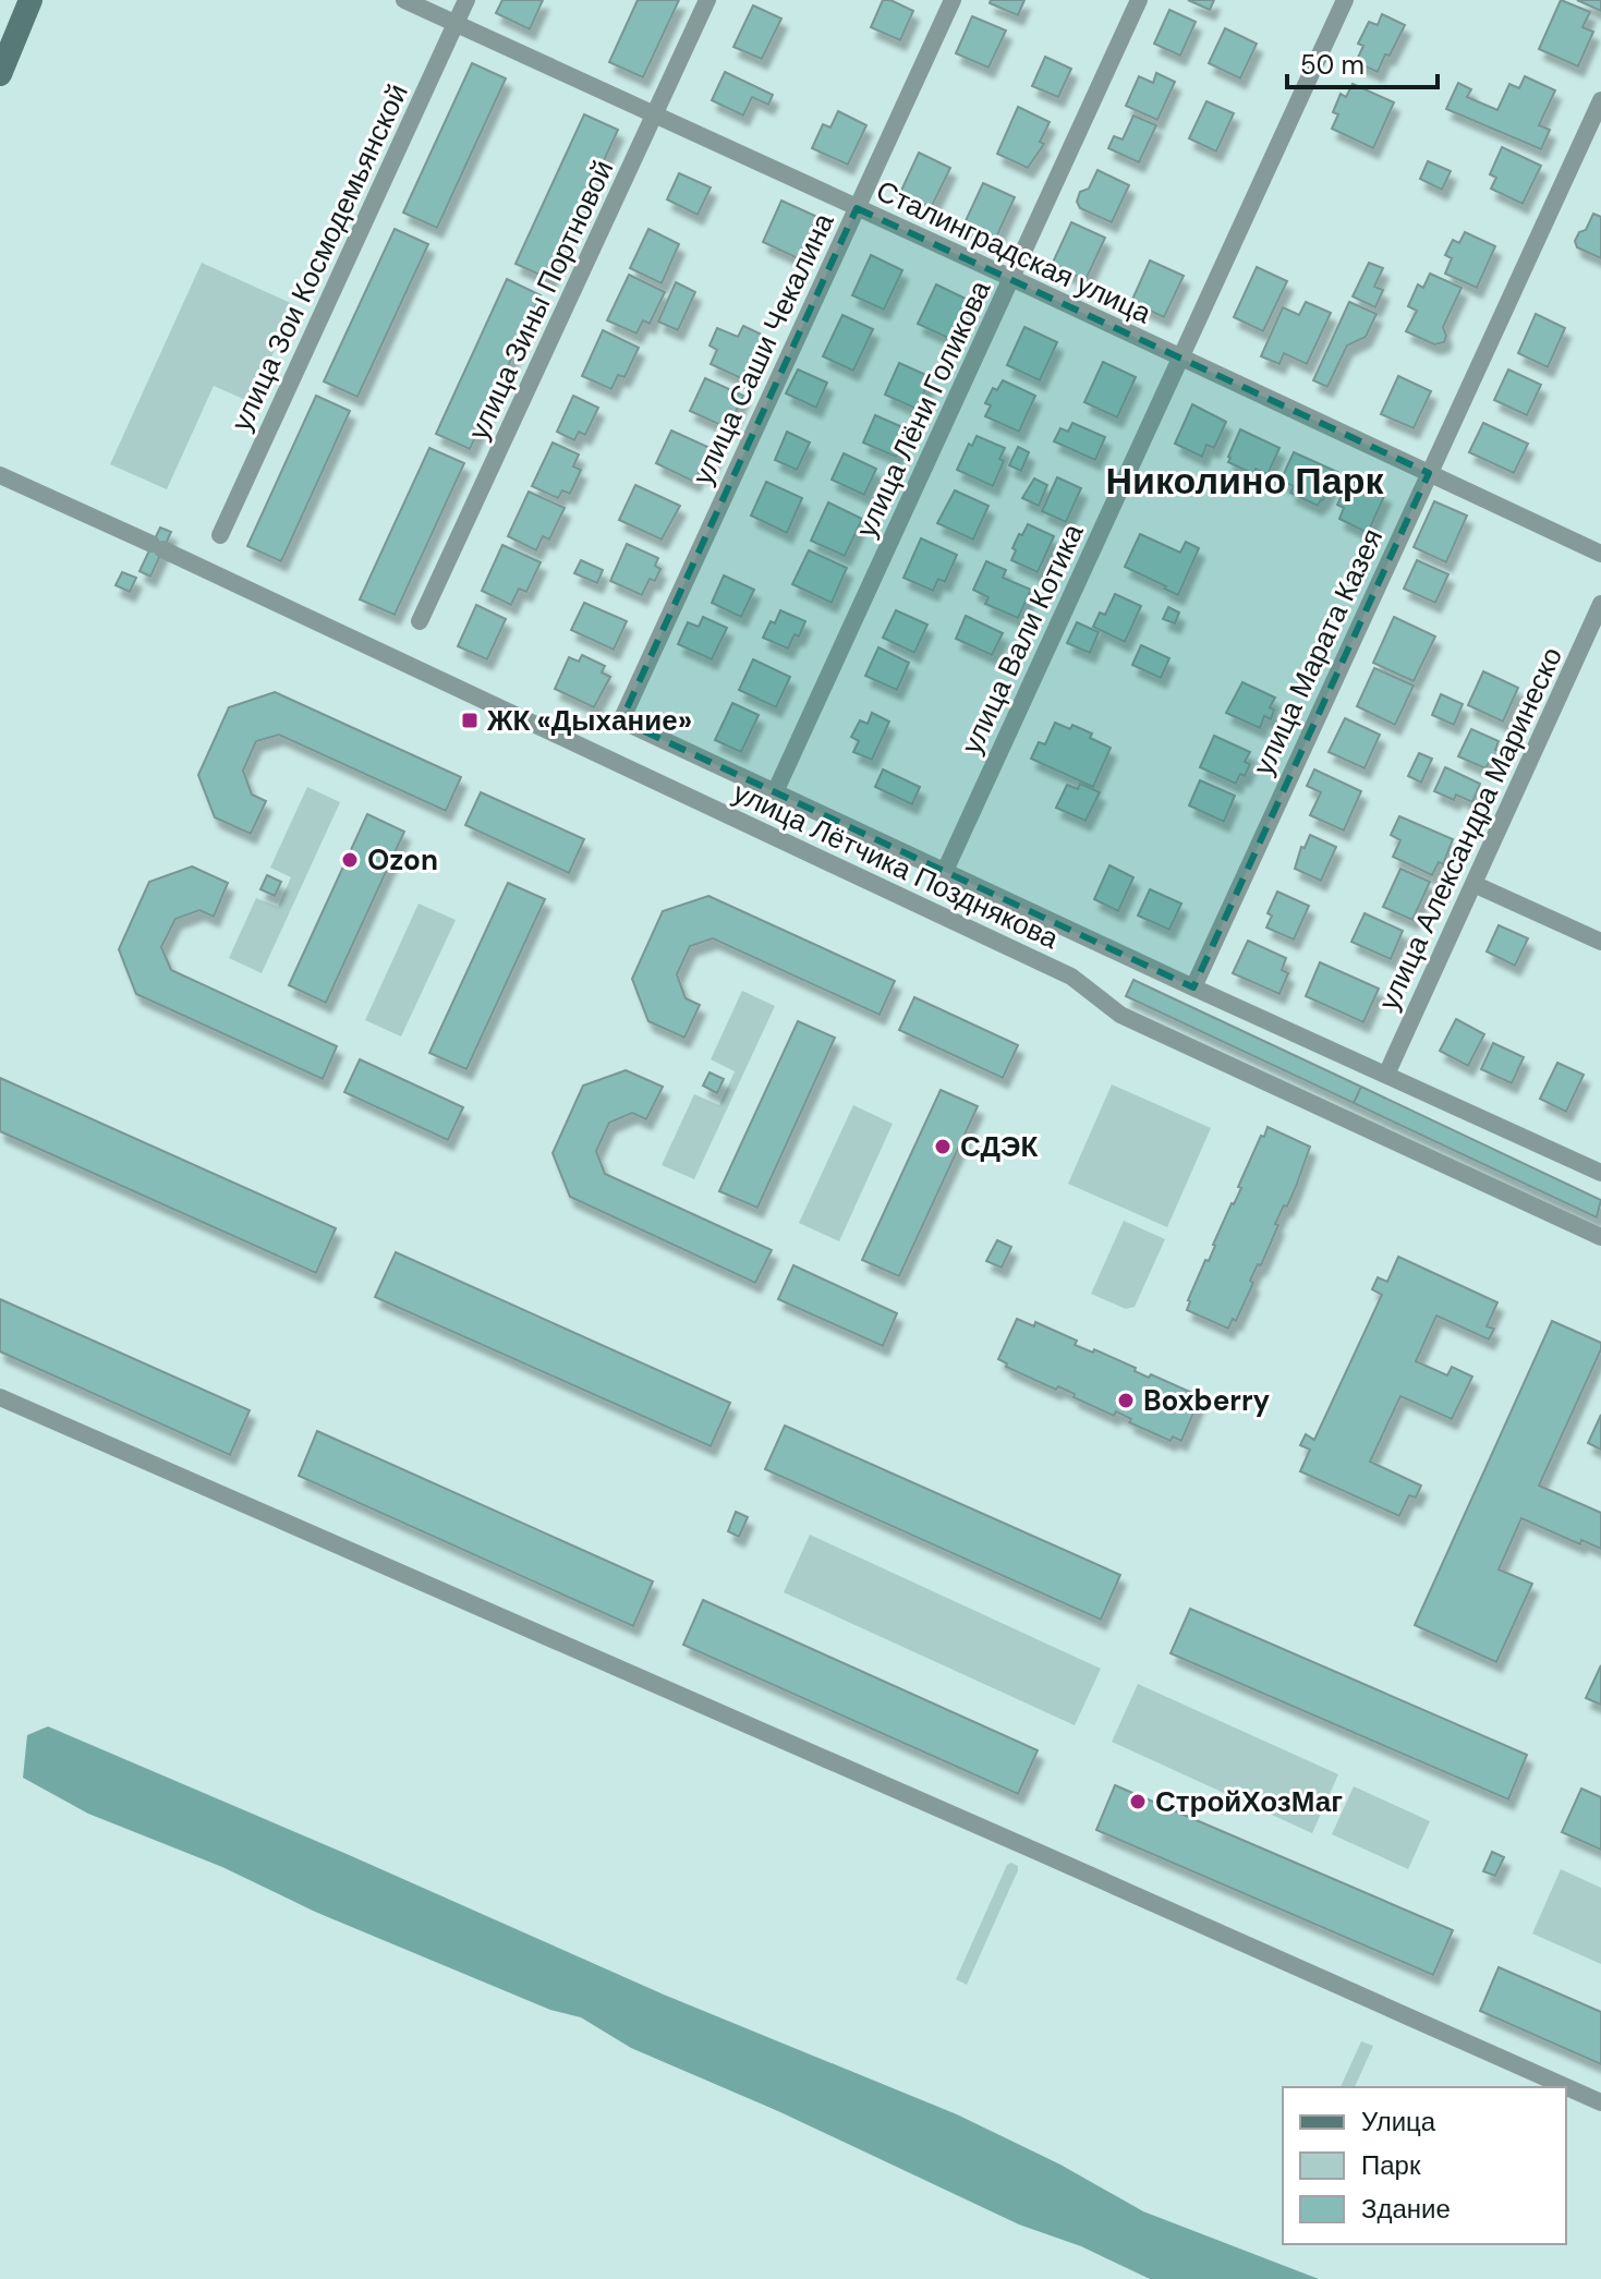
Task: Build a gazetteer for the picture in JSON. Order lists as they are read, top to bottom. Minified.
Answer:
{"streets":{"street":["Сталинградская улица","улица Зои Космодемьянской","улица Зины Портновой","улица Саши Чекалина","улица Лёни Голикова","улица Вали Котика","улица Марата Казея","улица Александра Маринеско","улица Лётчика Позднякова"]},"crossings":[["Сталинградская улица","улица Зои Космодемьянской"],["Сталинградская улица","улица Зины Портновой"],["Сталинградская улица","улица Саши Чекалина"],["Сталинградская улица","улица Лёни Голикова"],["Сталинградская улица","улица Вали Котика"],["Сталинградская улица","улица Марата Казея"],["улица Саши Чекалина","улица Лётчика Позднякова"],["улица Лёни Голикова","улица Лётчика Позднякова"],["улица Вали Котика","улица Лётчика Позднякова"],["улица Марата Казея","улица Лётчика Позднякова"],["улица Александра Маринеско","улица Лётчика Позднякова"]],"districts":["Николино Парк"],"places":{"transit":["ЖК «Дыхание»"],"other":["Ozon","СДЭК","Boxberry","СтройХозМаг"]},"legend":["Улица","Парк","Здание"],"scale_bar":"50 m"}
